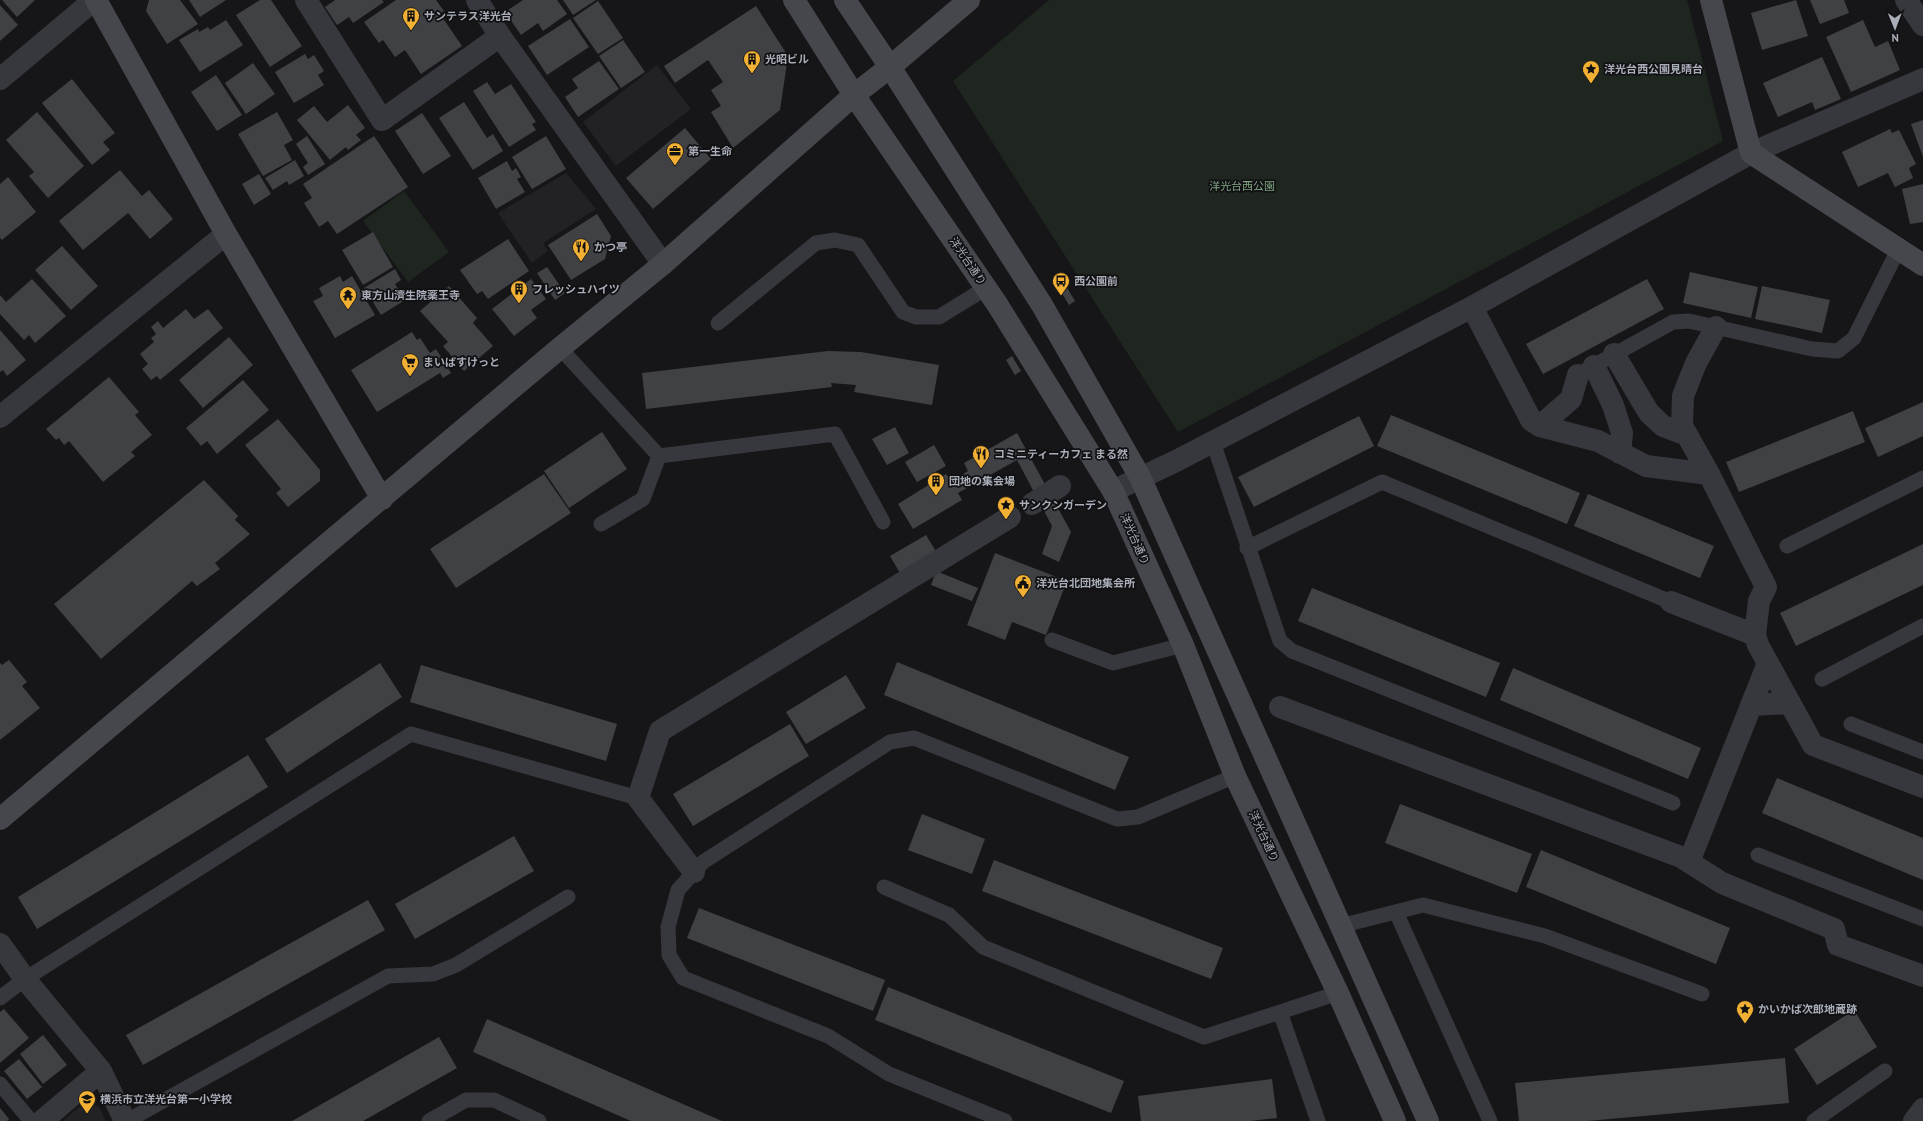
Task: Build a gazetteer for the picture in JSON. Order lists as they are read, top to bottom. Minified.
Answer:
{"streets":{"street":["洋光台通り"]},"parks":["洋光台西公園"],"places":{"building":["サンテラス洋光台","光昭ビル","フレッシュハイツ","団地の集会場"],"place":["洋光台西公園見晴台","サンクンガーデン","かいかば次郎地蔵跡"],"office":["第一生命"],"restaurant":["かつ亭","コミニティーカフェ まる然"],"bus stop":["西公園前"],"temple":["東方山濟生院薬王寺"],"supermarket":["まいばすけっと"],"public building":["洋光台北団地集会所"],"school or university":["横浜市立洋光台第一小学校"]},"north":"bottom"}
